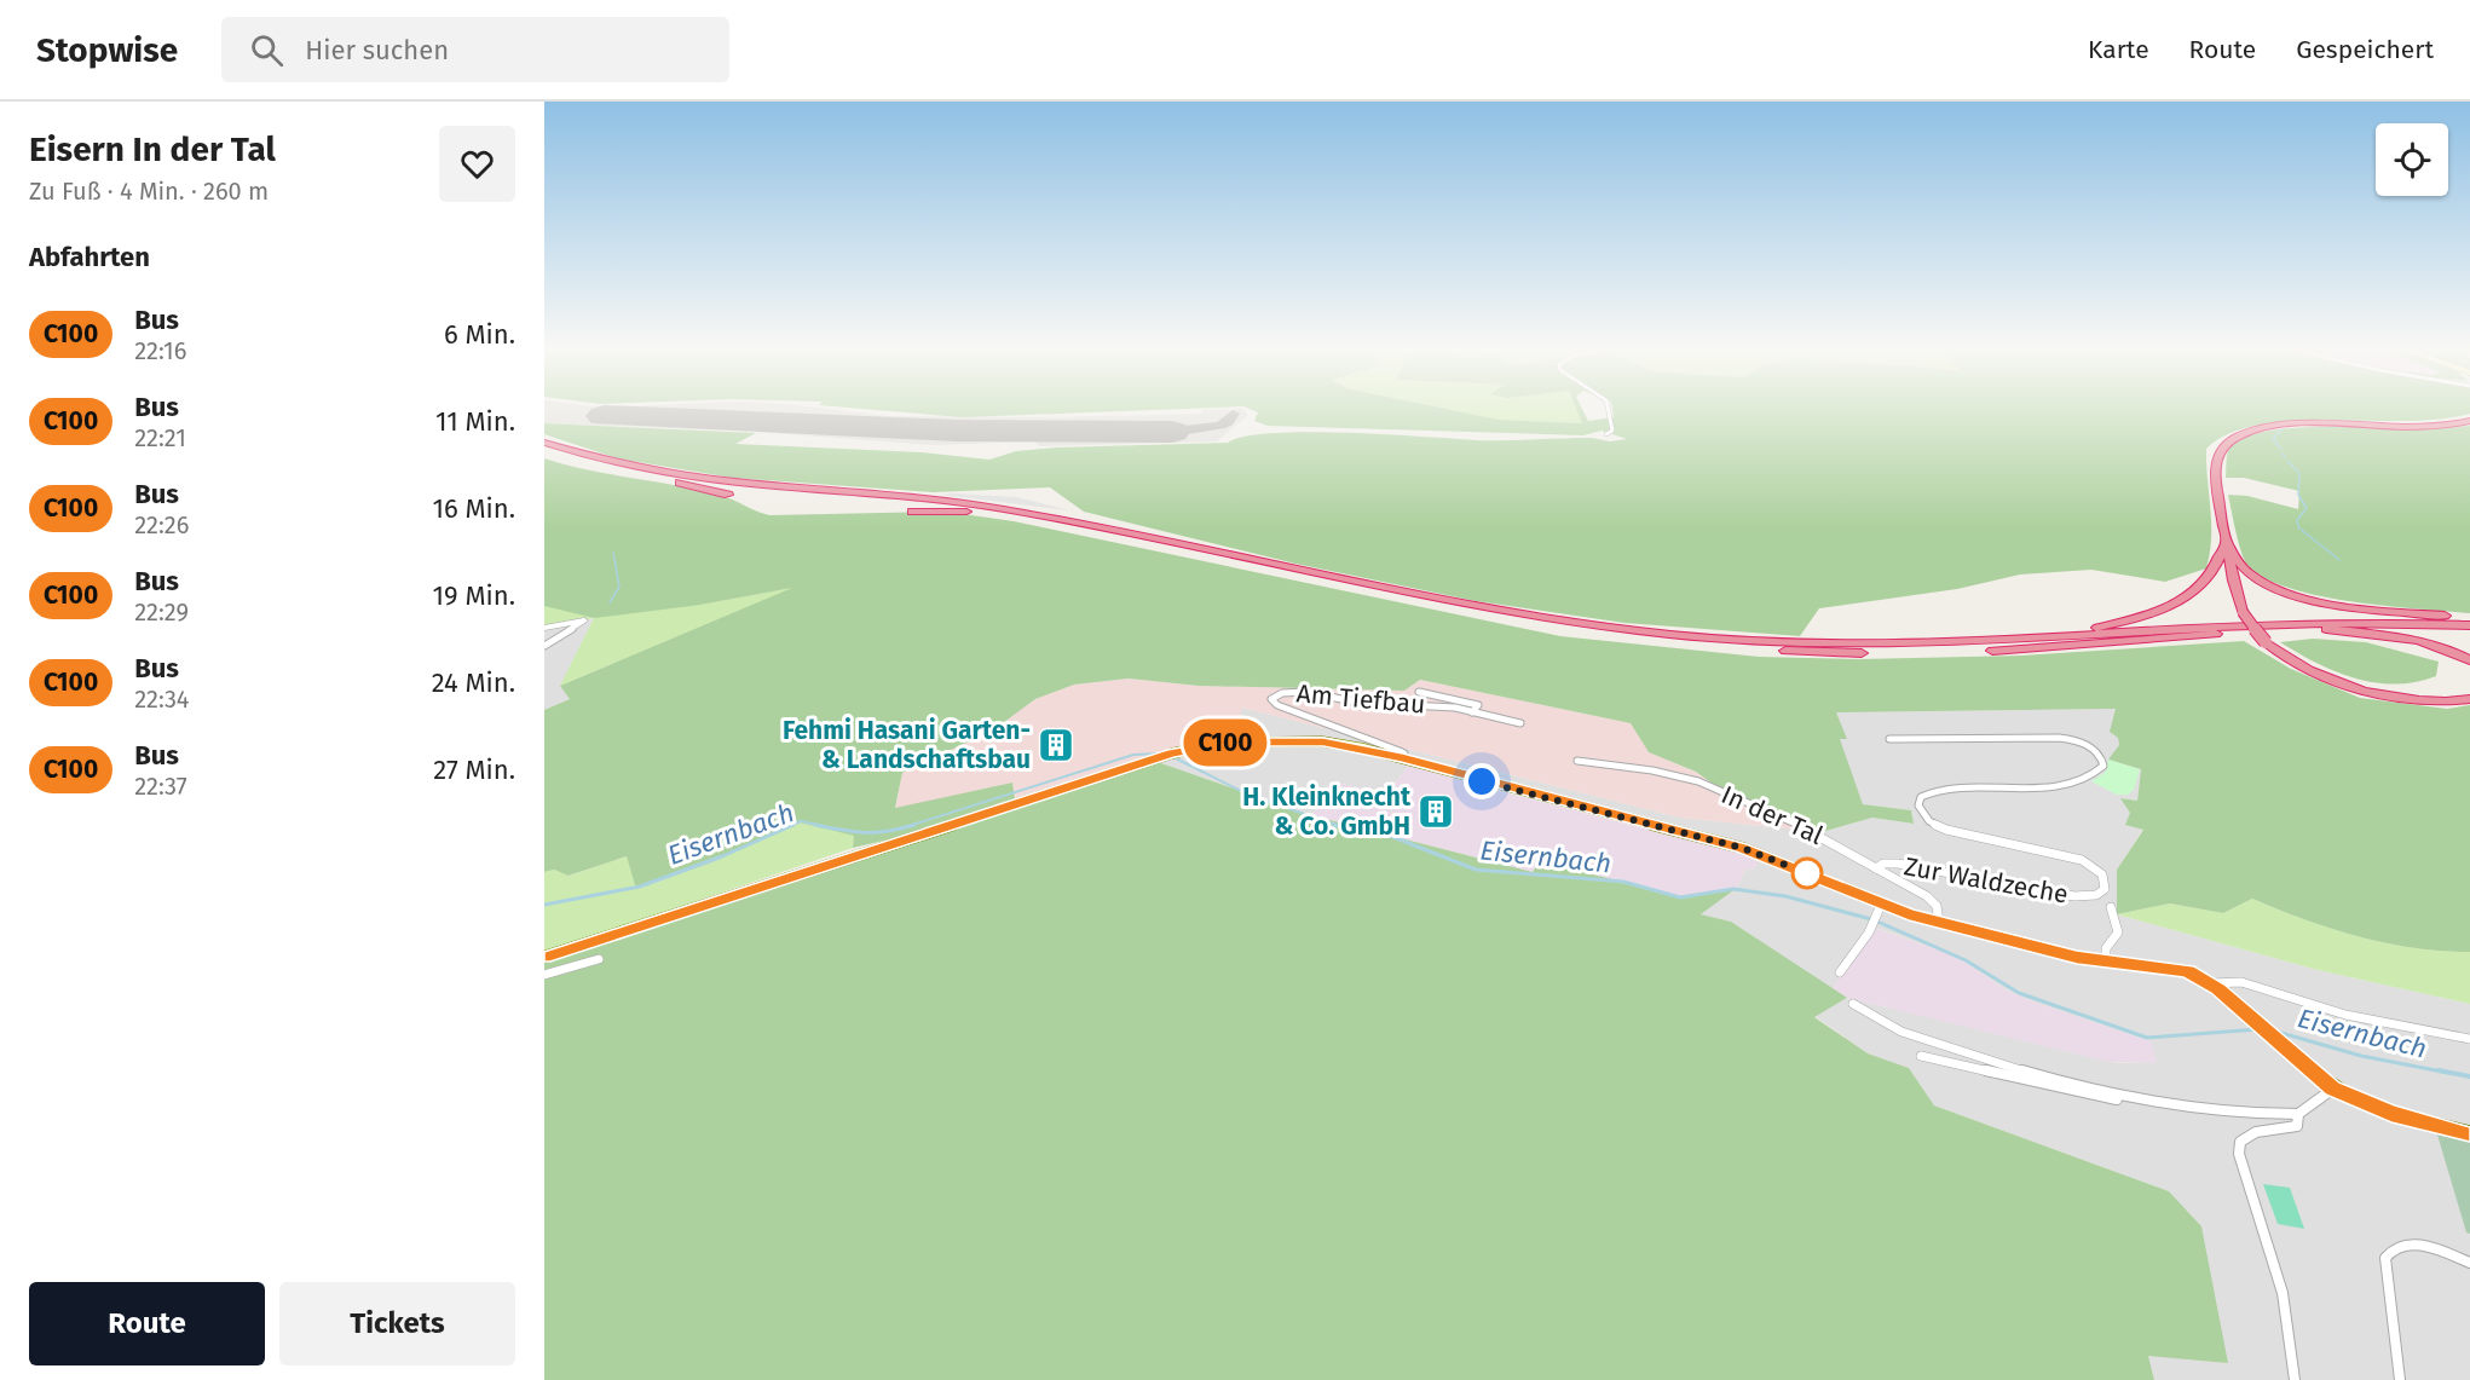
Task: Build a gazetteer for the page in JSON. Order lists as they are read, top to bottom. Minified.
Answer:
{"streets":{"street":["Am Tiefbau","In der Tal","Zur Waldzeche"]},"crossings":[["In der Tal","Zur Waldzeche"]],"water":["Eisernbach"],"places":{"building":["Fehmi Hasani Garten- & Landschaftsbau","H. Kleinknecht & Co. GmbH"]},"lines":["bus line C100"],"page":{"header":"Stopwise","search":"Hier suchen","nav":["Karte","Route","Gespeichert"],"heading":[["Eisern In der Tal","Zu Fuß · 4 Min. · 260 m"],"Abfahrten"],"on_map":"C100","list":[{"mark":"C100","name":"Bus","note":"22:16","value":"6 Min."},{"mark":"C100","name":"Bus","note":"22:21","value":"11 Min."},{"mark":"C100","name":"Bus","note":"22:26","value":"16 Min."},{"mark":"C100","name":"Bus","note":"22:29","value":"19 Min."},{"mark":"C100","name":"Bus","note":"22:34","value":"24 Min."},{"mark":"C100","name":"Bus","note":"22:37","value":"27 Min."}],"buttons":["Route","Tickets"]}}
